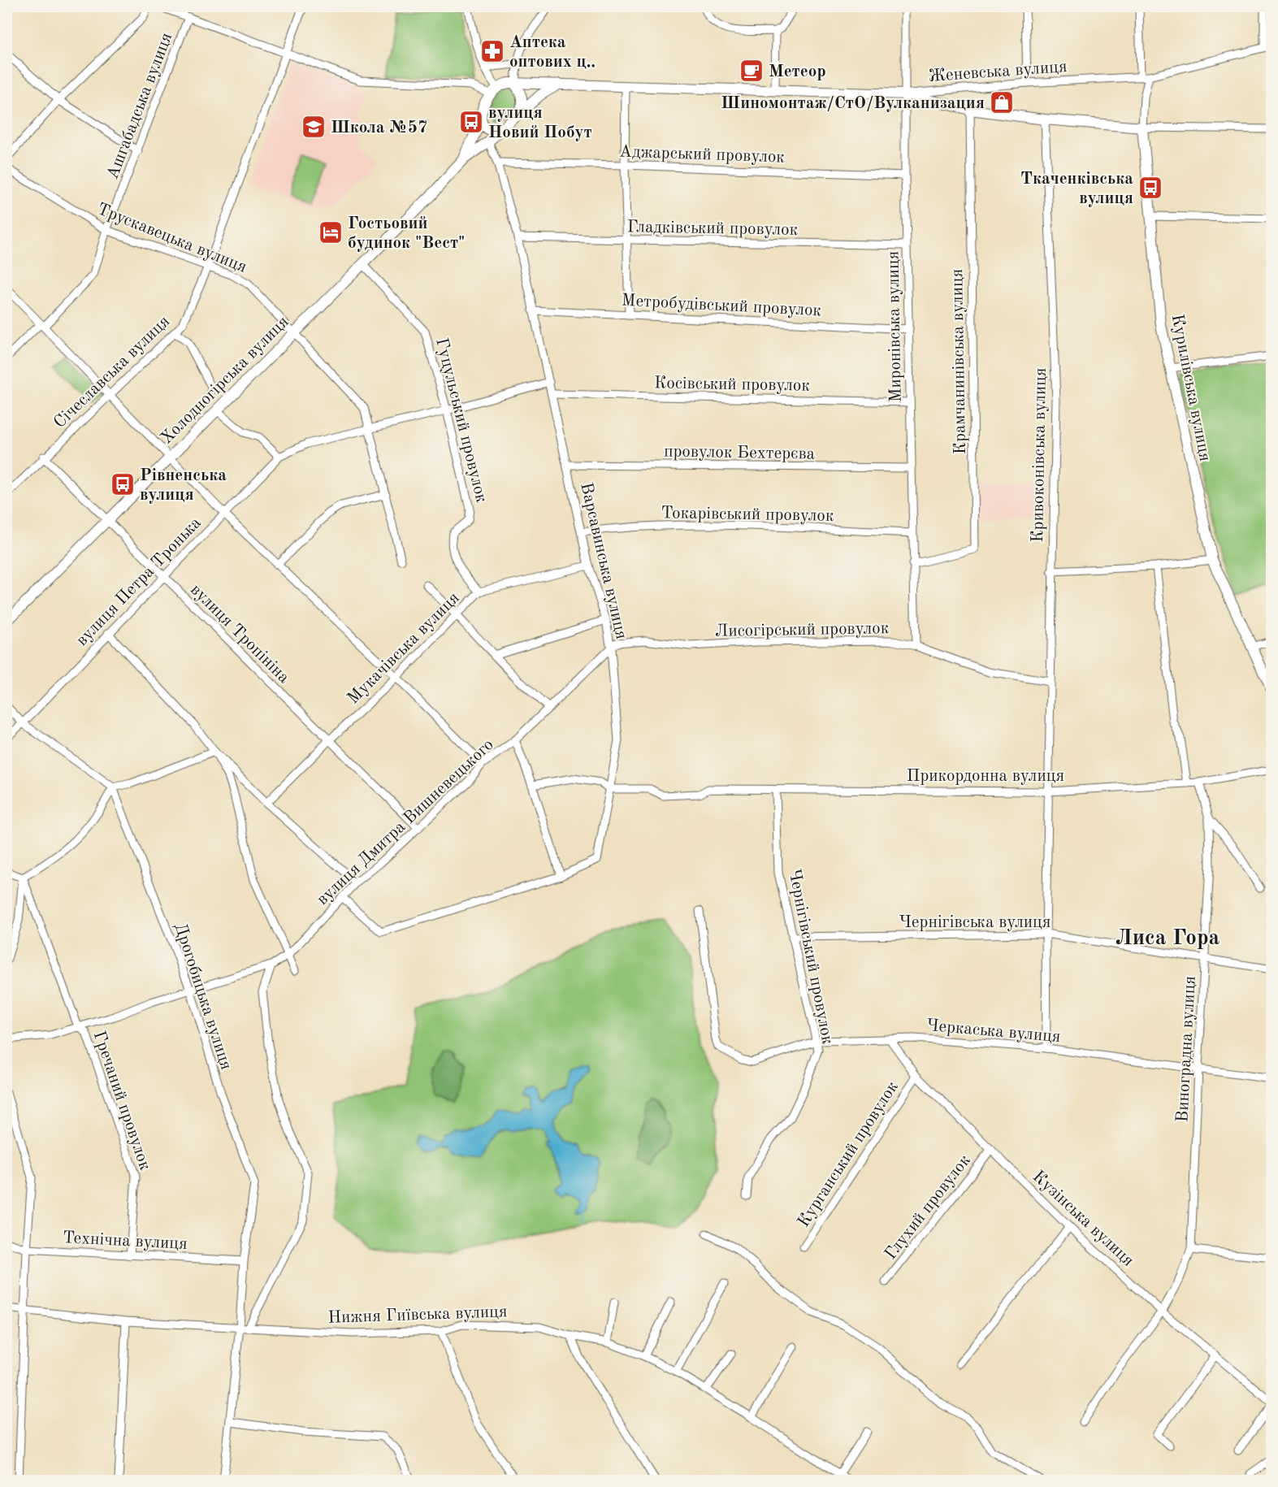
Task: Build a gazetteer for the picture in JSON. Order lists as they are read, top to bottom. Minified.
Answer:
{"streets":{"main road":["Женевська вулиця","Холодногірська вулиця","Курилівська вулиця"],"street":["Ашгабадська вулиця","Аджарський провулок","Гладківський провулок","Трускавецька вулиця","Метробудівський провулок","Миронівська вулиця","Крамчанинівська вулиця","Січеславська вулиця","Косівський провулок","Гуцульський провулок","провулок Бехтерєва","Кривоконівська вулиця","Токарівський провулок","Варсавинська вулиця","вулиця Петра Тронька","Лисогірський провулок","вулиця Тропініна","Мукачівська вулиця","Прикордонна вулиця","вулиця Дмитра Вишневецького","Чернігівська вулиця","Чернігівський провулок","Дрогобицька вулиця","Черкаська вулиця","Виноградна вулиця","Гречаний провулок","Курганський провулок","Глухий провулок","Кузінська вулиця","Технічна вулиця","Нижня Гиївська вулиця"]},"crossings":[["Женевська вулиця","Миронівська вулиця"],["Женевська вулиця","Холодногірська вулиця"],["Женевська вулиця","Курилівська вулиця"],["Ашгабадська вулиця","Трускавецька вулиця"],["Аджарський провулок","Миронівська вулиця"],["Аджарський провулок","Варсавинська вулиця"],["Гладківський провулок","Миронівська вулиця"],["Гладківський провулок","Варсавинська вулиця"],["Трускавецька вулиця","Січеславська вулиця"],["Трускавецька вулиця","Холодногірська вулиця"],["Трускавецька вулиця","вулиця Петра Тронька"],["Метробудівський провулок","Миронівська вулиця"],["Метробудівський провулок","Варсавинська вулиця"],["Миронівська вулиця","Крамчанинівська вулиця"],["Миронівська вулиця","Косівський провулок"],["Миронівська вулиця","провулок Бехтерєва"],["Миронівська вулиця","Токарівський провулок"],["Миронівська вулиця","Лисогірський провулок"],["Січеславська вулиця","вулиця Тропініна"],["Холодногірська вулиця","Гуцульський провулок"],["Холодногірська вулиця","Варсавинська вулиця"],["Холодногірська вулиця","вулиця Тропініна"],["Косівський провулок","Варсавинська вулиця"],["Гуцульський провулок","вулиця Петра Тронька"],["Гуцульський провулок","Мукачівська вулиця"],["провулок Бехтерєва","Варсавинська вулиця"],["Кривоконівська вулиця","Лисогірський провулок"],["Кривоконівська вулиця","Прикордонна вулиця"],["Кривоконівська вулиця","Чернігівська вулиця"],["Кривоконівська вулиця","Черкаська вулиця"],["Токарівський провулок","Варсавинська вулиця"],["Варсавинська вулиця","вулиця Петра Тронька"],["Варсавинська вулиця","Лисогірський провулок"],["Варсавинська вулиця","Мукачівська вулиця"],["Варсавинська вулиця","Прикордонна вулиця"],["Варсавинська вулиця","вулиця Дмитра Вишневецького"],["вулиця Петра Тронька","вулиця Тропініна"],["Лисогірський провулок","вулиця Дмитра Вишневецького"],["вулиця Тропініна","Мукачівська вулиця"],["вулиця Тропініна","вулиця Дмитра Вишневецького"],["Прикордонна вулиця","Чернігівський провулок"],["Прикордонна вулиця","Виноградна вулиця"],["вулиця Дмитра Вишневецького","Дрогобицька вулиця"],["вулиця Дмитра Вишневецького","Гречаний провулок"],["Чернігівська вулиця","Чернігівський провулок"],["Чернігівська вулиця","Виноградна вулиця"],["Чернігівський провулок","Черкаська вулиця"],["Дрогобицька вулиця","Технічна вулиця"],["Дрогобицька вулиця","Нижня Гиївська вулиця"],["Черкаська вулиця","Виноградна вулиця"],["Черкаська вулиця","Кузінська вулиця"],["Виноградна вулиця","Кузінська вулиця"],["Гречаний провулок","Технічна вулиця"],["Курганський провулок","Кузінська вулиця"],["Глухий провулок","Кузінська вулиця"]],"districts":["Лиса Гора"],"places":{"pharmacy":["Аптека оптових ц‥"],"cafe":["Метеор"],"shop":["Шиномонтаж/СтО/Вулканизация"],"bus stop":["вулиця Новий Побут","Ткаченківська вулиця","Рівненська вулиця"],"school or university":["Школа №57"],"hotel":["Гостьовий будинок \"Вест\""]}}
